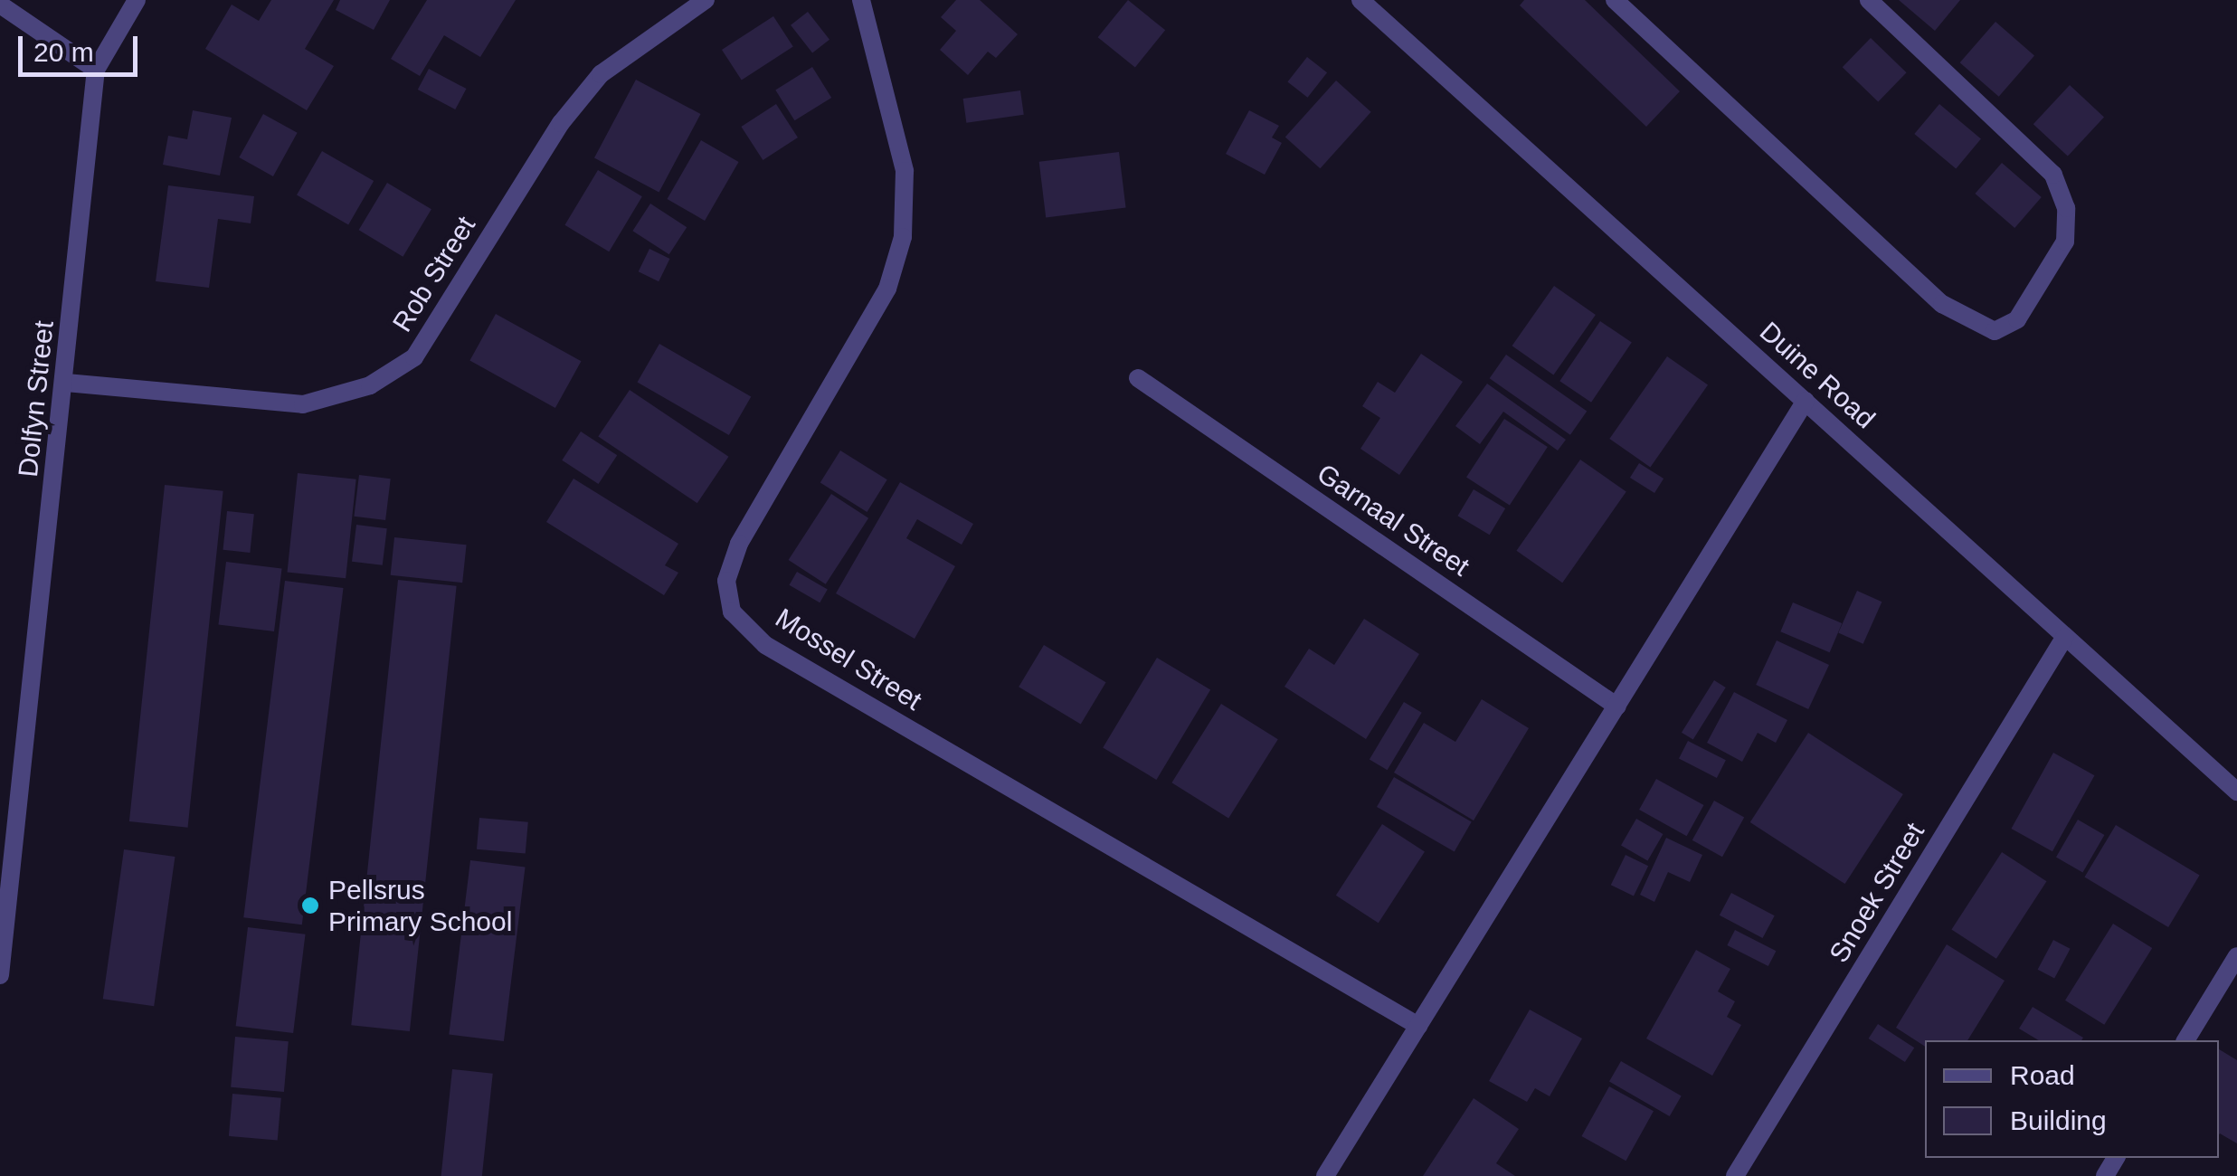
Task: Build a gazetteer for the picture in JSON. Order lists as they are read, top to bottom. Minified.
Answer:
{"streets":{"street":["Rob Street","Duine Road","Dolfyn Street","Garnaal Street","Mossel Street","Snoek Street"]},"crossings":[["Rob Street","Dolfyn Street"],["Duine Road","Snoek Street"]],"places":["Pellsrus Primary School"],"legend":["Road","Building"],"scale_bar":"20 m"}
